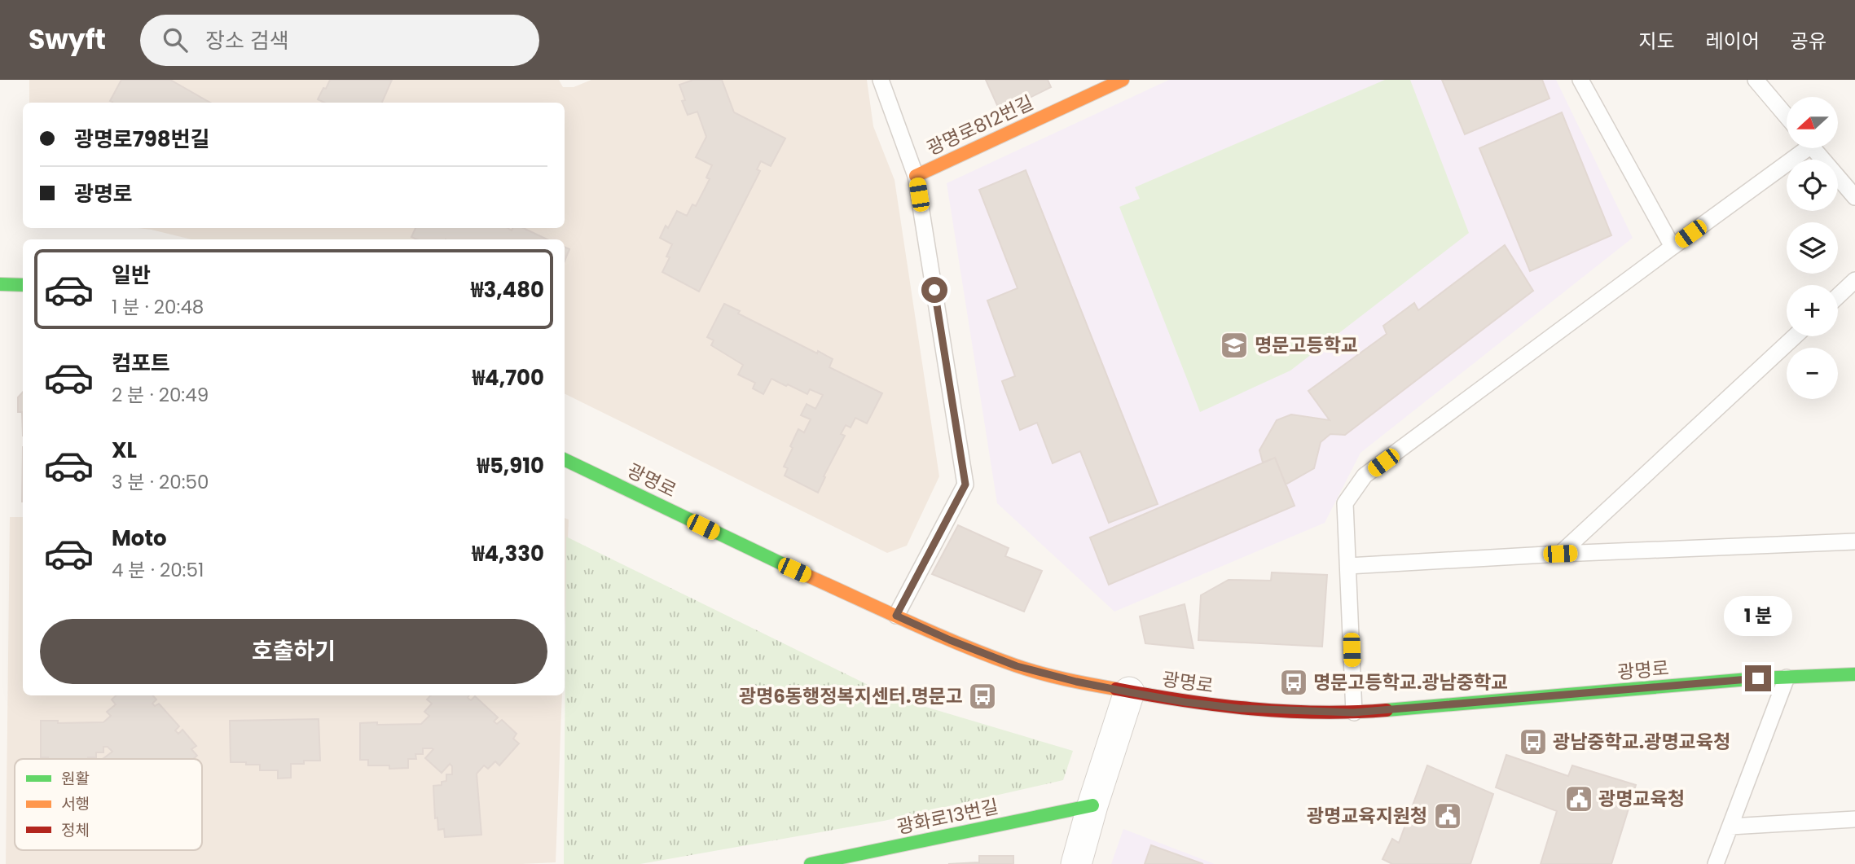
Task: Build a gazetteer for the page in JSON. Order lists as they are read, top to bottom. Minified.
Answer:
{"streets":{"main road":["광명로812번길","광명로","광화로13번길"]},"places":{"school or university":["명문고등학교"],"bus stop":["명문고등학교.광남중학교","광명6동행정복지센터.명문고","광남중학교.광명교육청"],"public building":["광명교육청","광명교육지원청"]},"legend":["원활","서행","정체"],"north":"left","page":{"header":"Swyft","search":"장소 검색","nav":["지도","레이어","공유"],"map_buttons":["+","−"],"banner":["광명로798번길","광명로"],"list":[{"name":"일반","note":"1 분 · 20:48","value":"₩3,480"},{"name":"컴포트","note":"2 분 · 20:49","value":"₩4,700"},{"name":"XL","note":"3 분 · 20:50","value":"₩5,910"},{"name":"Moto","note":"4 분 · 20:51","value":"₩4,330"}],"bubble":"1 분","buttons":"호출하기"}}
